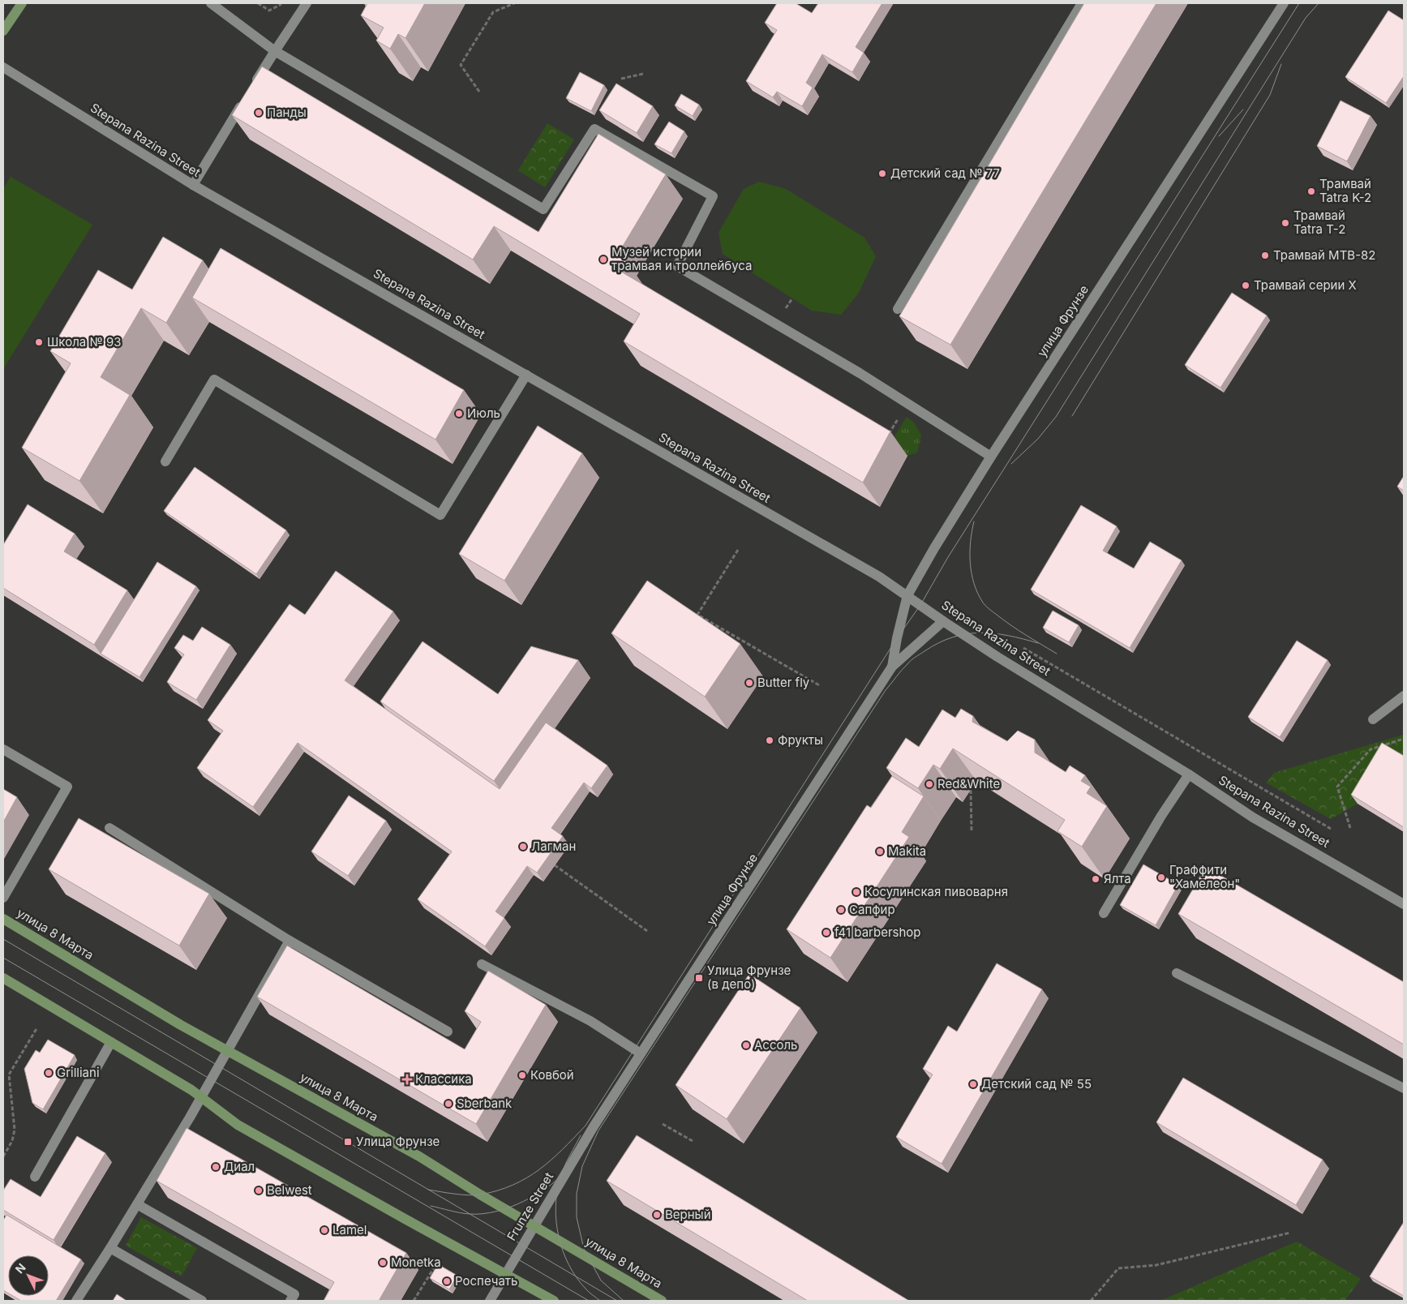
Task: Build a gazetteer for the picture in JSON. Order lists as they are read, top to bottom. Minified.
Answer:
{"streets":{"main road":["улица 8 Марта"],"street":["Stepana Razina Street","улица Фрунзе","Frunze Street"]},"crossings":[["Stepana Razina Street","улица Фрунзе"],["улица Фрунзе","Frunze Street"],["улица 8 Марта","Frunze Street"]],"places":{"other":["Панды","Детский сад № 77","Трамвай Tatra K-2","Трамвай Tatra T-2","Трамвай МТВ-82","Музей истории трамвая и троллейбуса","Трамвай серии X","Школа № 93","Июль","Butter fly","Фрукты","Red&White","Лагман","Makita","Граффити \"Хамелеон\"","Ялта","Косулинская пивоварня","Сапфир","f41 barbershop","Ассоль","Grilliani","Ковбой","Детский сад № 55","Sberbank","Диал","Belwest","Верный","Lamel","Monetka","Роспечать"],"transit":["Улица Фрунзе (в депо)","Улица Фрунзе"],"health":["Классика"]},"north":"top left"}
